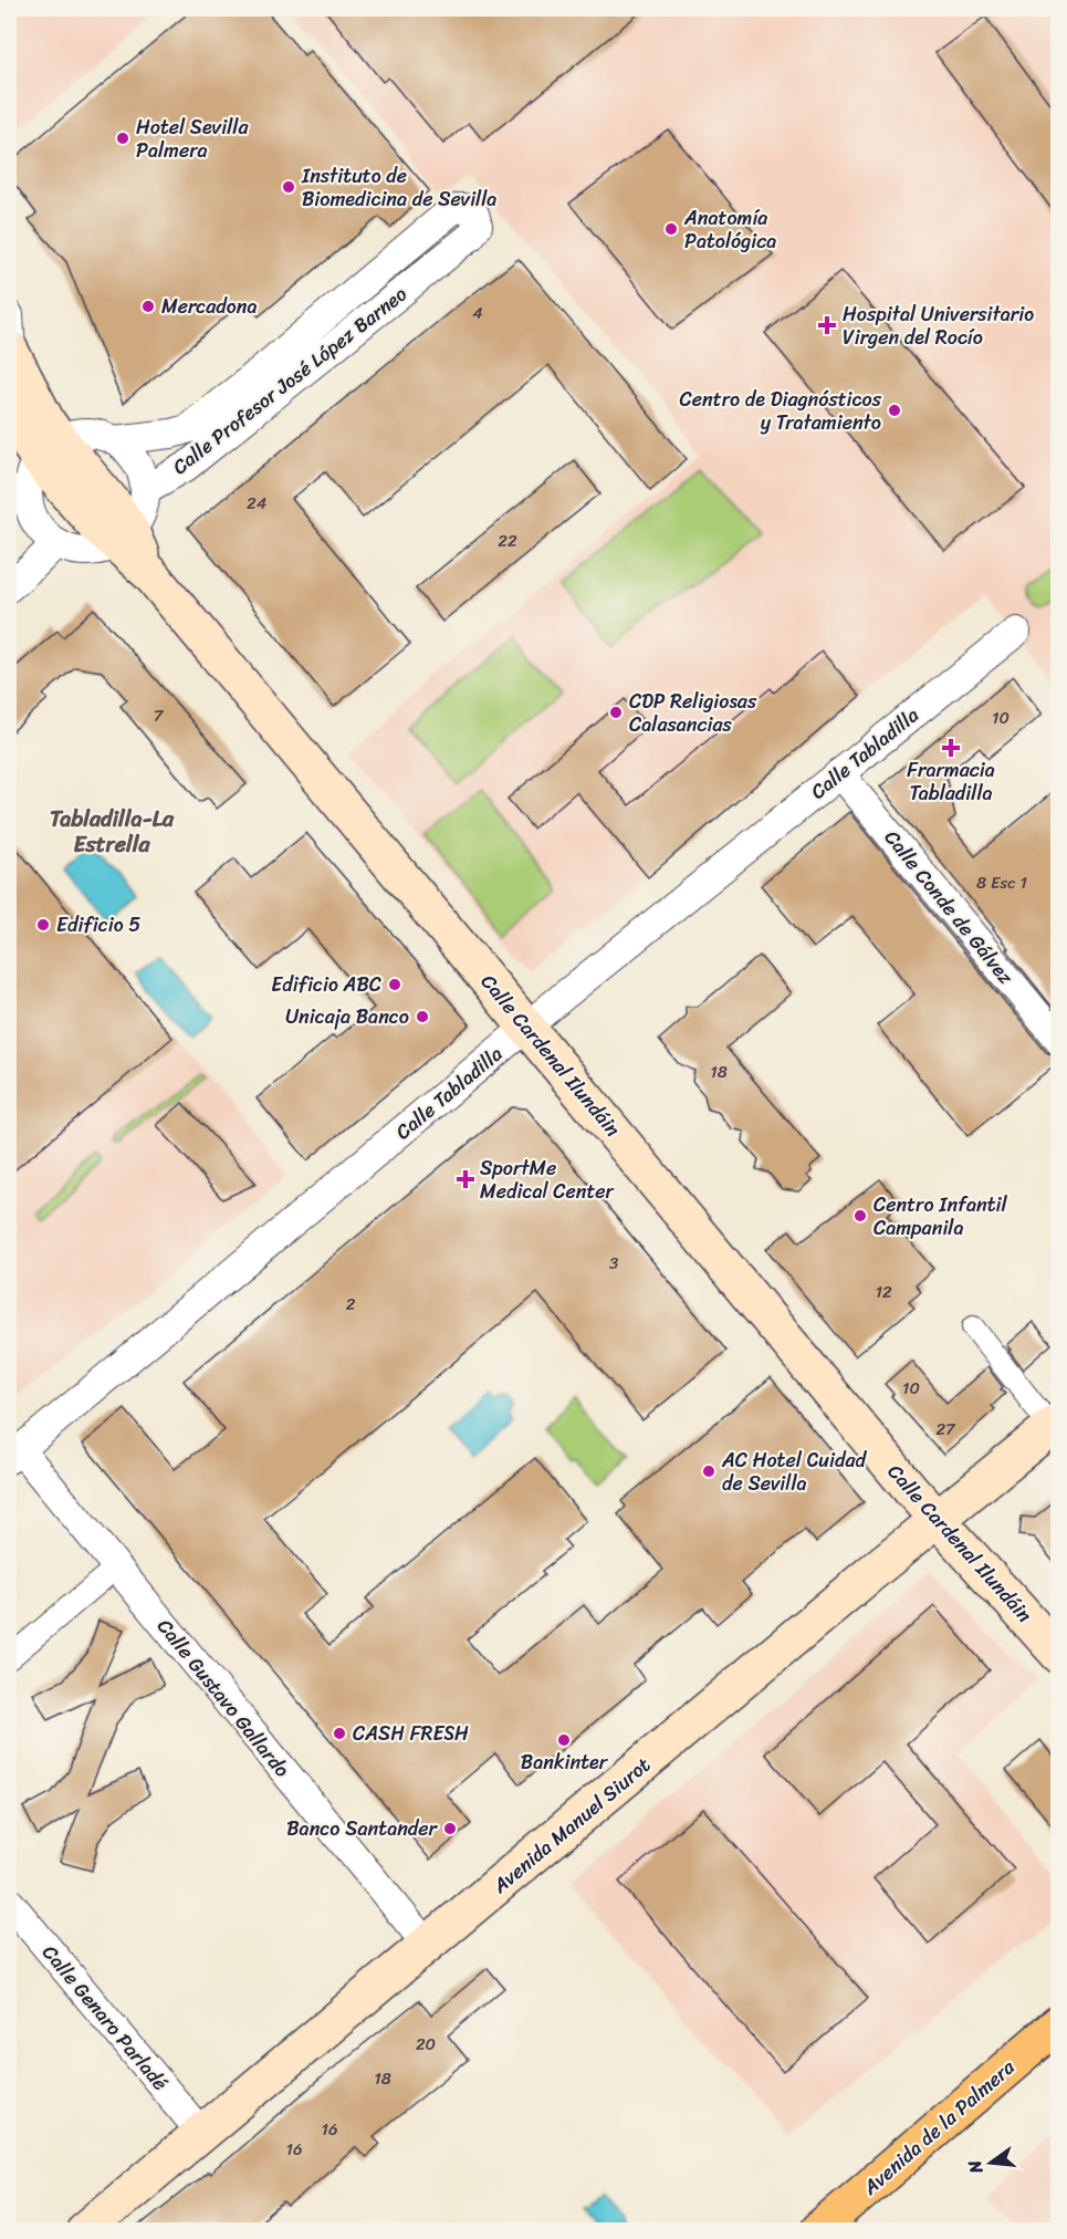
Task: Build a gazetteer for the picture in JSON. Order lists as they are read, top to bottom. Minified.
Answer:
{"streets":{"main road":["Calle Cardenal Ilundáin","Avenida Manuel Siurot","Avenida de la Palmera"],"street":["Calle Profesor José López Barneo","Calle Tabladilla","Calle Conde de Gálvez","Calle Gustavo Gallardo","Calle Genaro Parladé"]},"crossings":[["Calle Tabladilla","Calle Conde de Gálvez"],["Calle Tabladilla","Calle Cardenal Ilundáin"],["Calle Tabladilla","Calle Gustavo Gallardo"],["Calle Cardenal Ilundáin","Avenida Manuel Siurot"],["Calle Gustavo Gallardo","Avenida Manuel Siurot"],["Avenida Manuel Siurot","Calle Genaro Parladé"]],"districts":["Tabladilla-La Estrella"],"places":{"other":["Hotel Sevilla Palmera","Instituto de Biomedicina de Sevilla","Anatomía Patológica","Mercadona","Centro de Diagnósticos y Tratamiento","CDP Religiosas Calasancias","Edificio 5","Edificio ABC","Unicaja Banco","Centro Infantil Campanila","AC Hotel Cuidad de Sevilla","CASH FRESH","Bankinter","Banco Santander"],"health":["Hospital Universitario Virgen del Rocío","Frarmacia Tabladilla","SportMe Medical Center"]},"house_numbers":["4","24","22","7","10","8 Esc 1","18","3","12","2","10","27","20","18","16","16"],"north":"left"}
